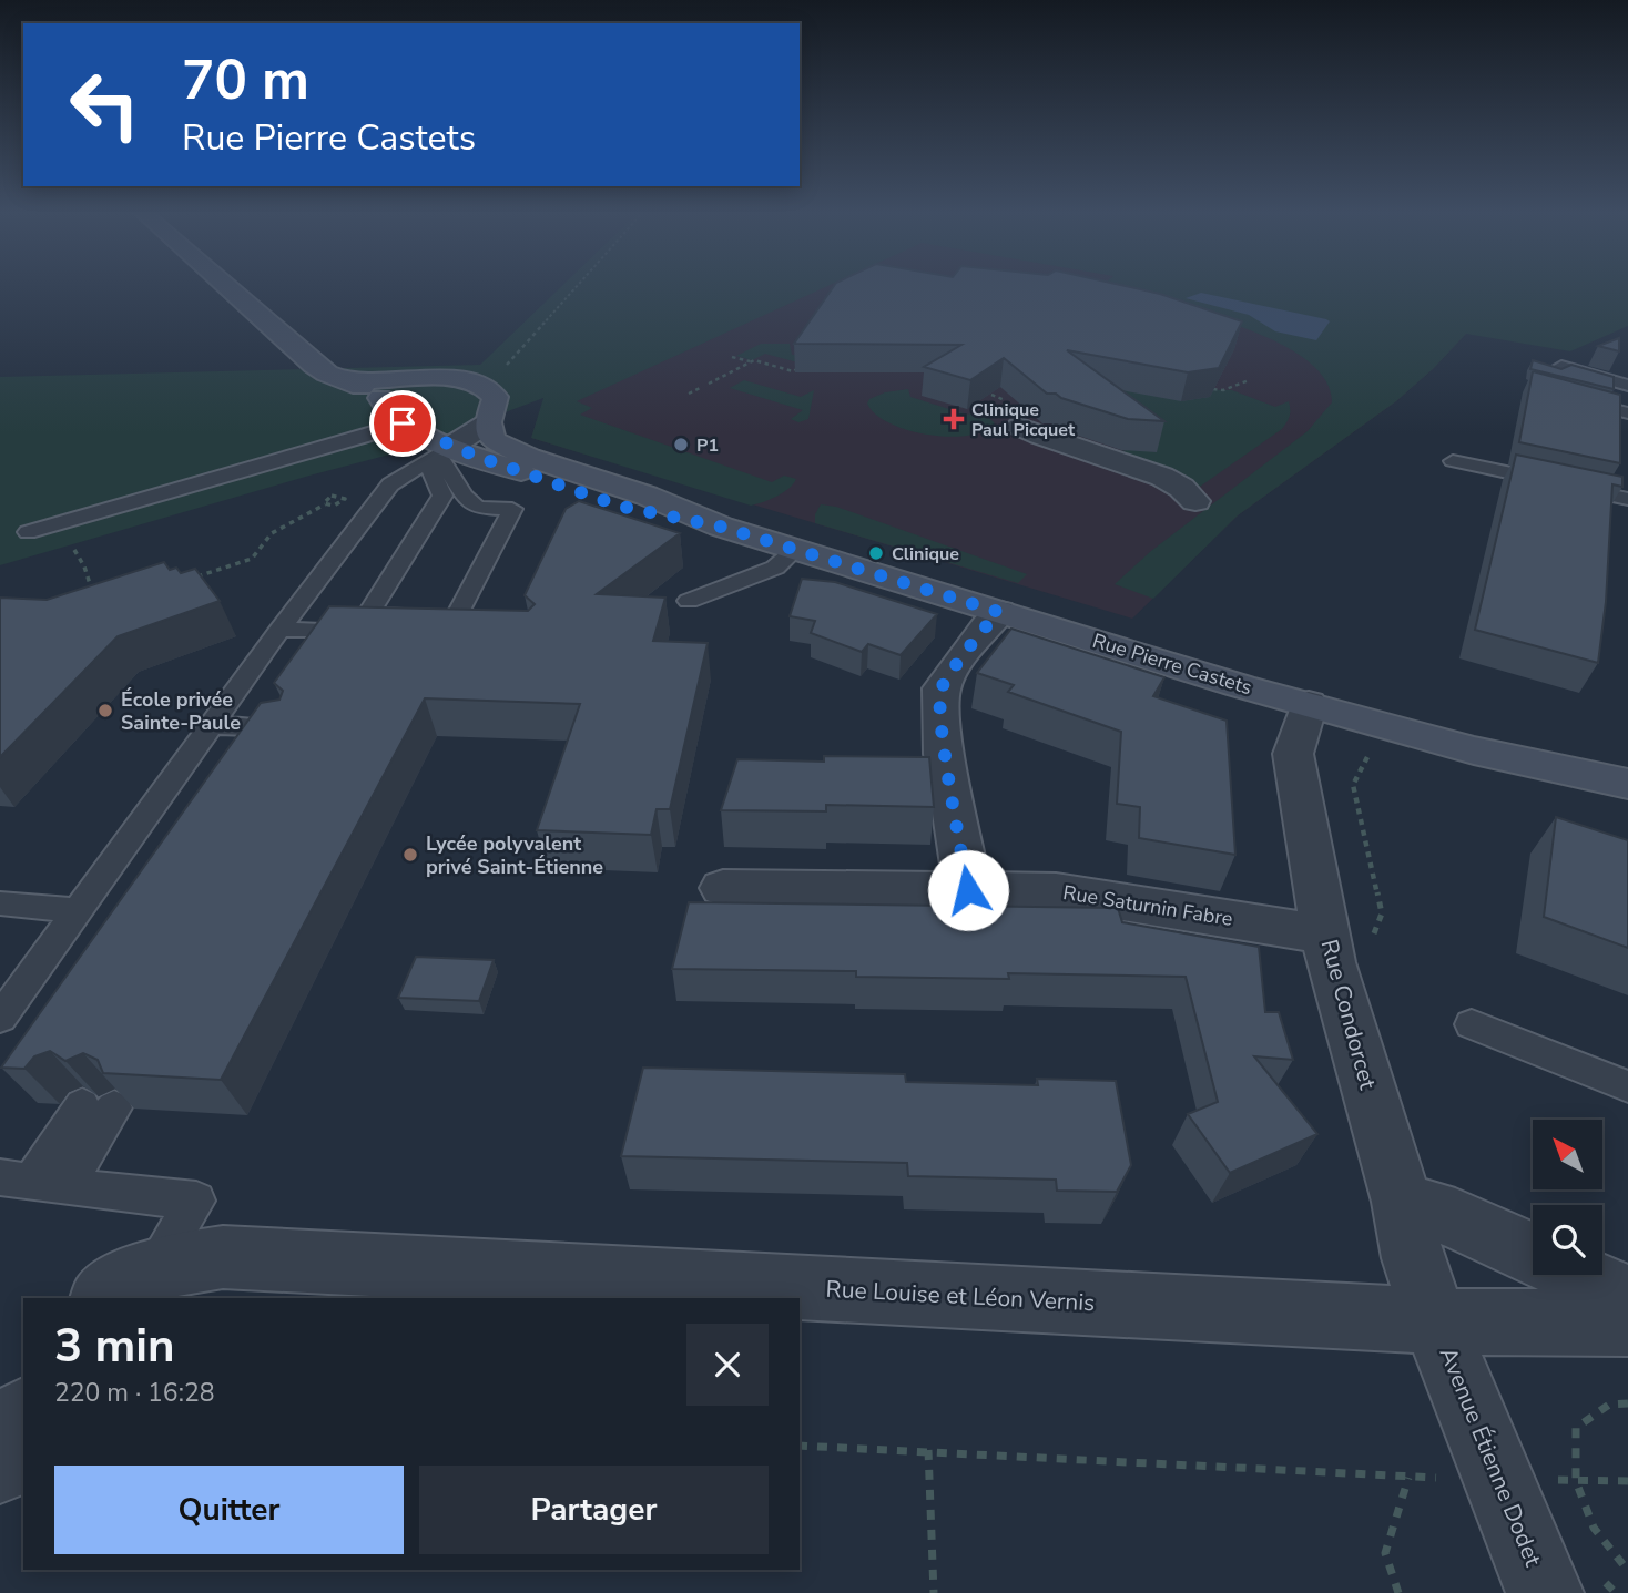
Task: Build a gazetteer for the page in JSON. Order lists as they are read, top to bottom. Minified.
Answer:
{"streets":{"street":["Rue Pierre Castets","Rue Saturnin Fabre","Rue Condorcet","Rue Louise et Léon Vernis","Avenue Étienne Dodet"]},"crossings":[["Rue Pierre Castets","Rue Condorcet"],["Rue Saturnin Fabre","Rue Condorcet"],["Rue Condorcet","Rue Louise et Léon Vernis"],["Rue Condorcet","Avenue Étienne Dodet"],["Rue Louise et Léon Vernis","Avenue Étienne Dodet"]],"places":{"health":["Clinique Paul Picquet"],"other":["P1","Clinique","École privée Sainte-Paule","Lycée polyvalent privé Saint-Étienne"]},"north":"top left","page":{"turn":["70 m","Rue Pierre Castets"],"heading":["3 min","220 m · 16:28"],"buttons":["Quitter","Partager"]}}
